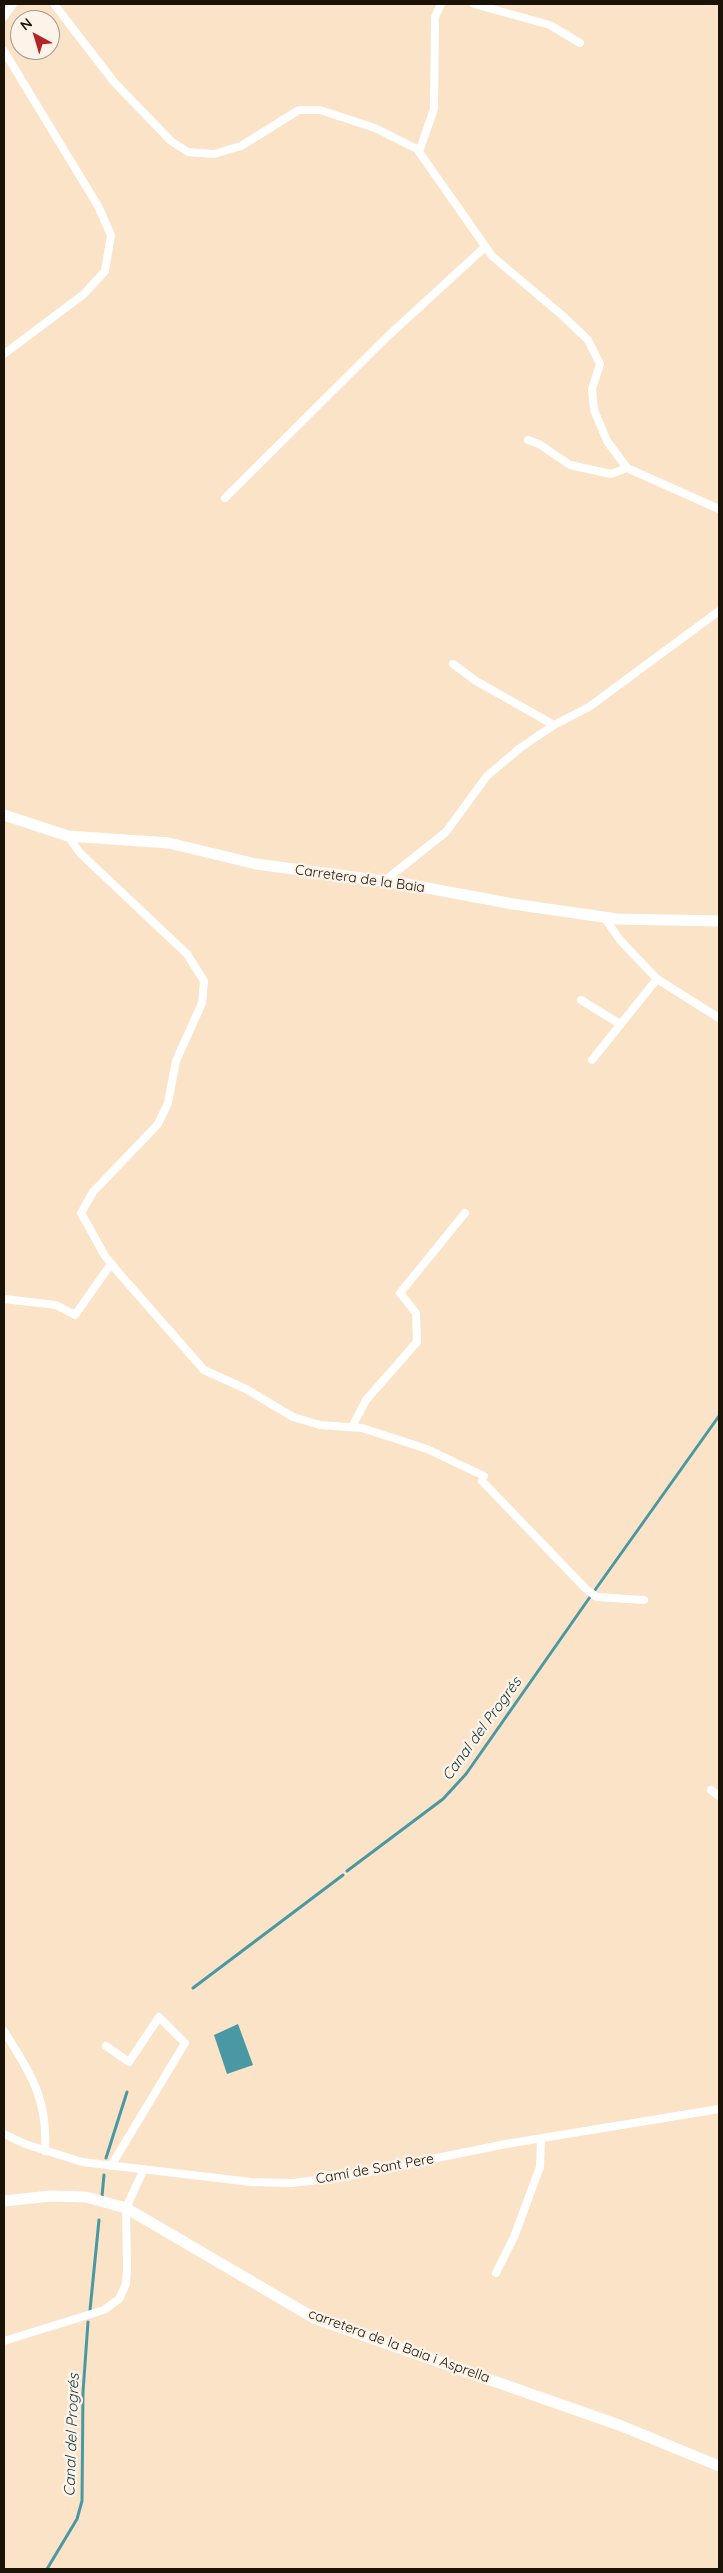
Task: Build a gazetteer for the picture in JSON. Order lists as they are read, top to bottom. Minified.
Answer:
{"streets":{"main road":["Carretera de la Baia","carretera de la Baia i Asprella"],"street":["Camí de Sant Pere"]},"water":["Canal del Progrés"],"north":"top left"}
